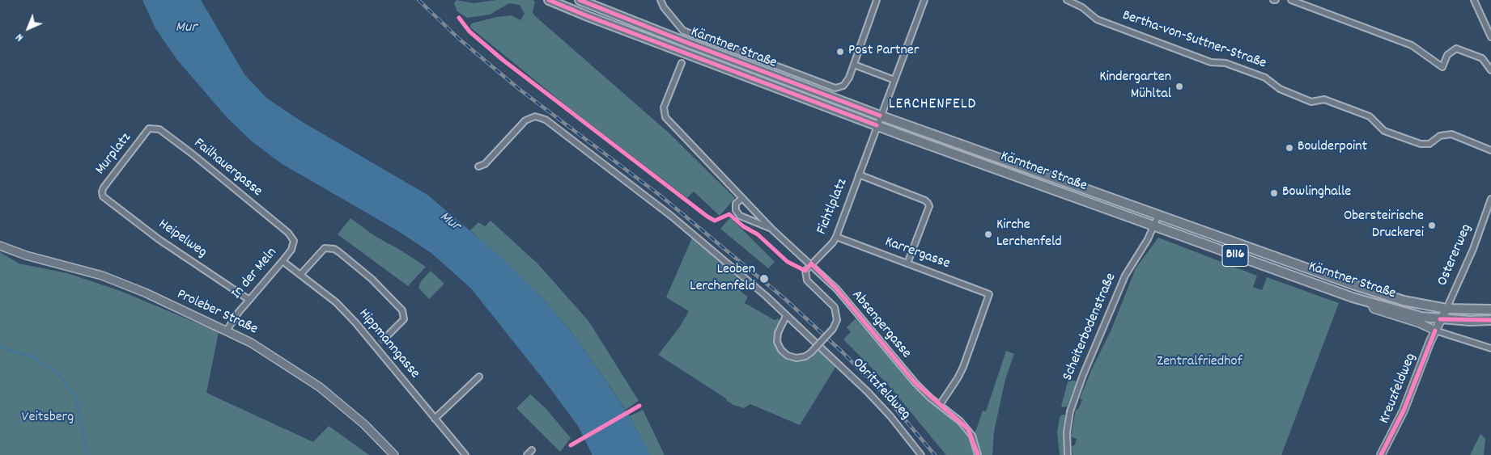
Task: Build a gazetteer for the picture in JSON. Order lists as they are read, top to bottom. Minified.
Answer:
{"streets":{"main road":["Kärntner Straße","B116","Ostererweg","Proleber Straße","Kreuzfeldweg"],"street":["Bertha-von-Suttner-Straße","Murplatz","Failhauergasse","Fichtlplatz","Heipelweg","Karrergasse","In der Meln","Absengergasse","Scheiterbodenstraße","Hippmanngasse","Obritzfeldweg"]},"crossings":[["Kärntner Straße","Fichtlplatz"],["Kärntner Straße","Ostererweg"],["Kärntner Straße","Scheiterbodenstraße"],["Kärntner Straße","Kreuzfeldweg"],["Murplatz","Failhauergasse"],["Murplatz","Heipelweg"],["Failhauergasse","In der Meln"],["Fichtlplatz","Karrergasse"],["Fichtlplatz","Absengergasse"],["Heipelweg","In der Meln"],["Karrergasse","Absengergasse"],["Ostererweg","Kreuzfeldweg"],["In der Meln","Proleber Straße"],["In der Meln","Hippmanngasse"]],"districts":["LERCHENFELD"],"water":["Mur"],"parks":["Zentralfriedhof","Veitsberg"],"places":["Post Partner","Kindergarten Mühltal","Boulderpoint","Bowlinghalle","Obersteirische Druckerei","Kirche Lerchenfeld","Leoben Lerchenfeld"],"north":"bottom left"}
